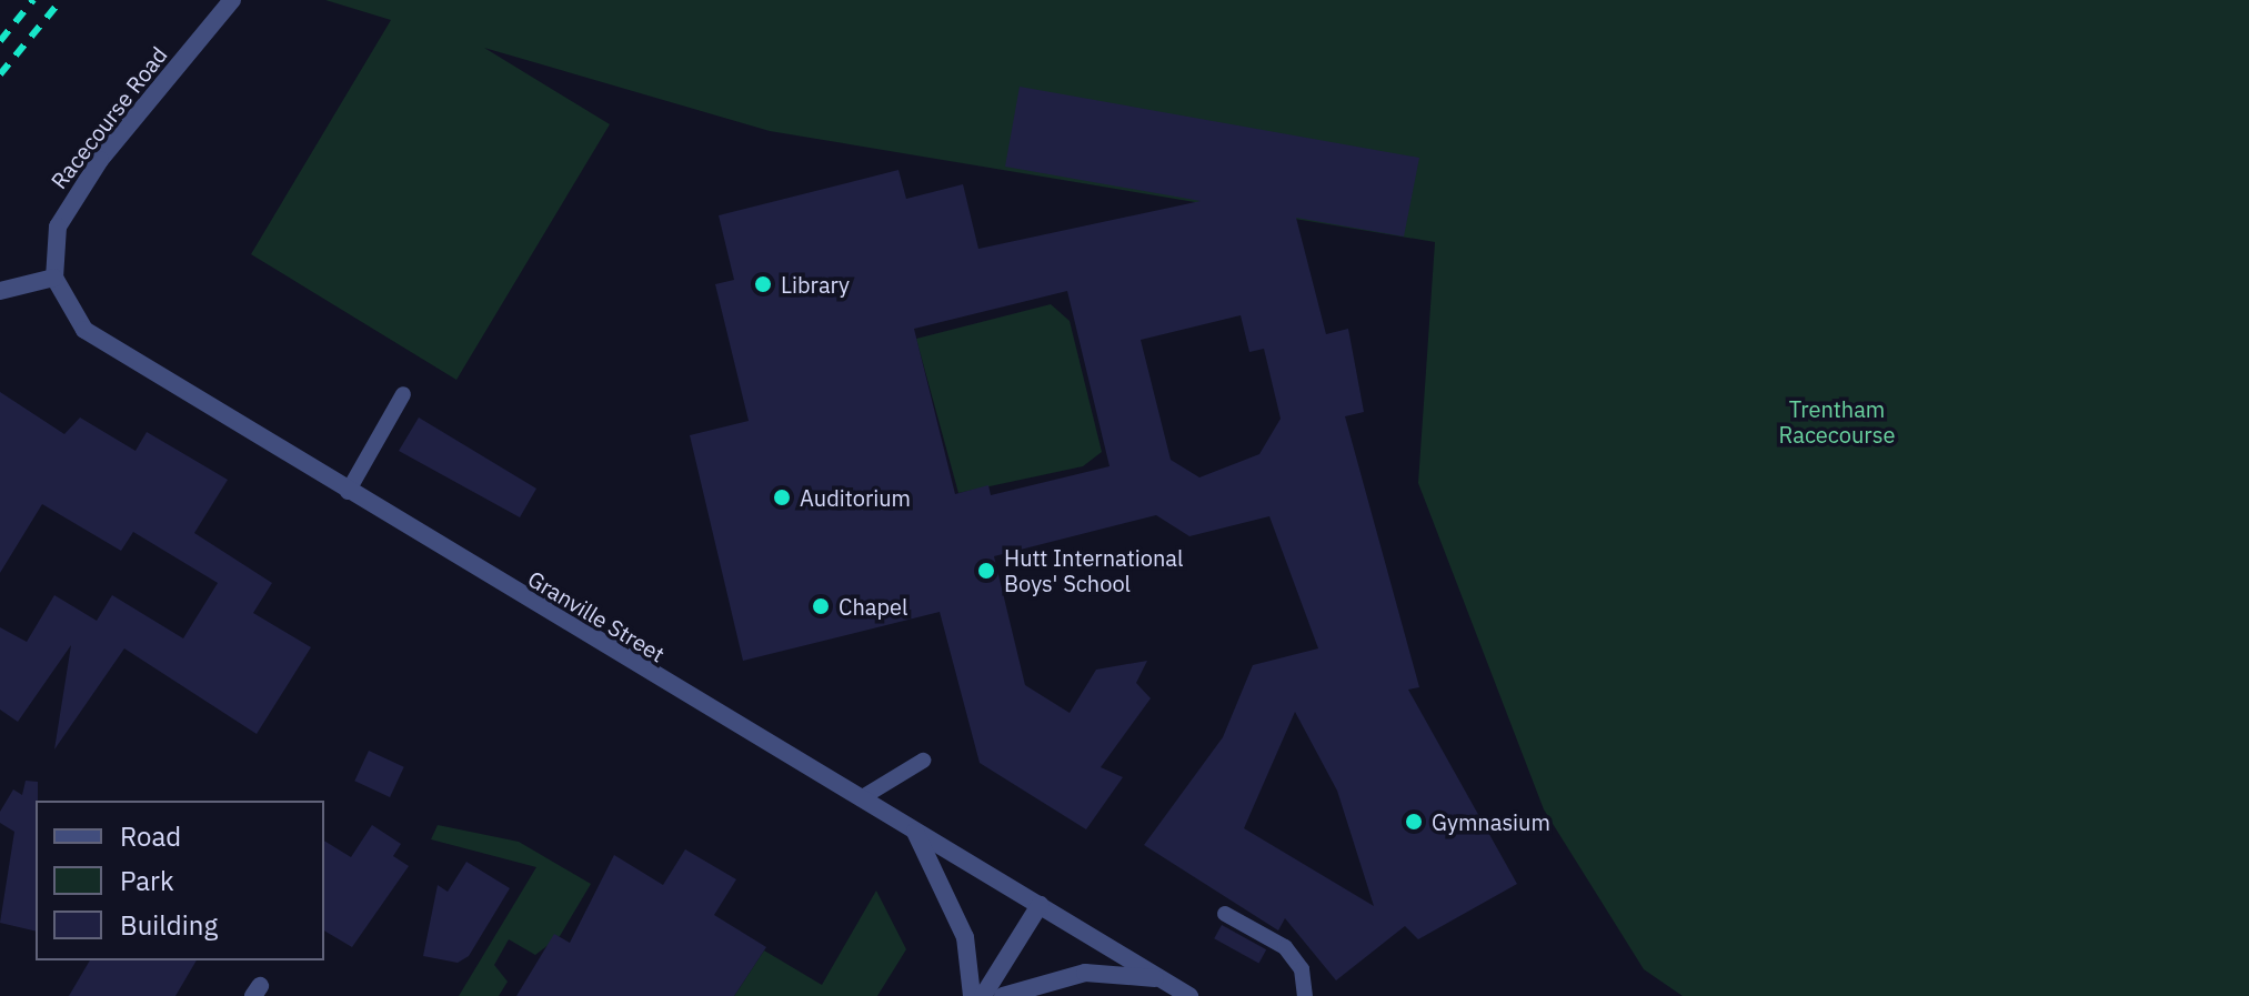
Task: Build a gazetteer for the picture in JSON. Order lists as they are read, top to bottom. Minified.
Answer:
{"streets":{"street":["Racecourse Road","Granville Street"]},"crossings":[["Racecourse Road","Granville Street"]],"parks":["Trentham Racecourse"],"places":["Library","Auditorium","Hutt International Boys' School","Chapel","Gymnasium"],"legend":["Road","Park","Building"]}
